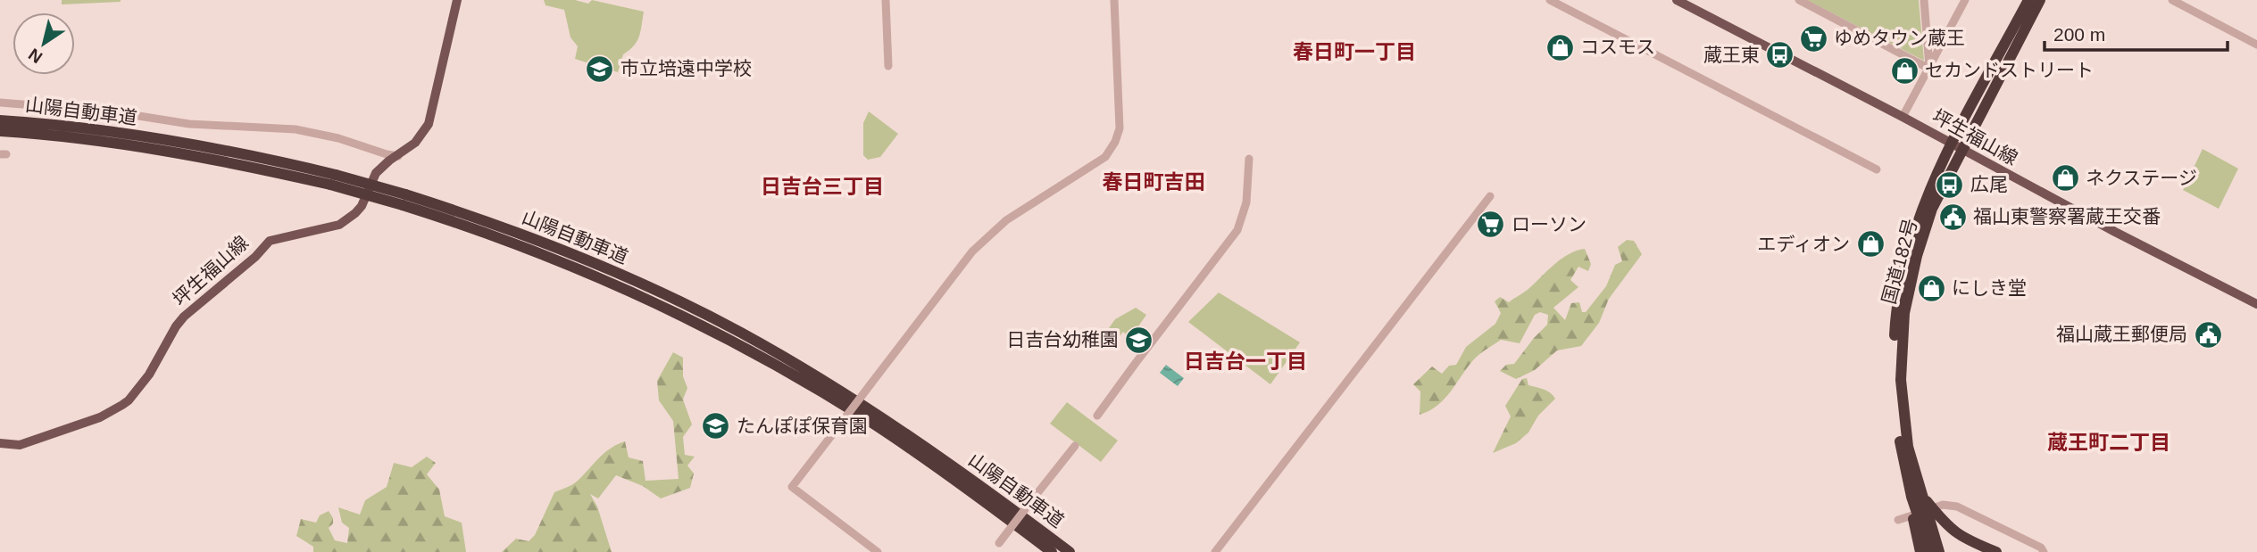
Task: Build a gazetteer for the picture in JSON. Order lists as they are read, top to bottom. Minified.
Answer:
{"streets":{"highway":["山陽自動車道","国道182号"],"main road":["坪生福山線"]},"crossings":[["坪生福山線","国道182号"]],"districts":["春日町一丁目","春日町吉田","日吉台三丁目","日吉台一丁目","蔵王町二丁目"],"places":{"supermarket":["ゆめタウン蔵王","ローソン"],"shop":["コスモス","セカンドストリート","ネクステージ","エディオン","にしき堂"],"bus stop":["蔵王東","広尾"],"school or university":["市立培遠中学校","日吉台幼稚園","たんぽぽ保育園"],"public building":["福山東警察署蔵王交番","福山蔵王郵便局"]},"scale_bar":"200 m","north":"bottom left"}
